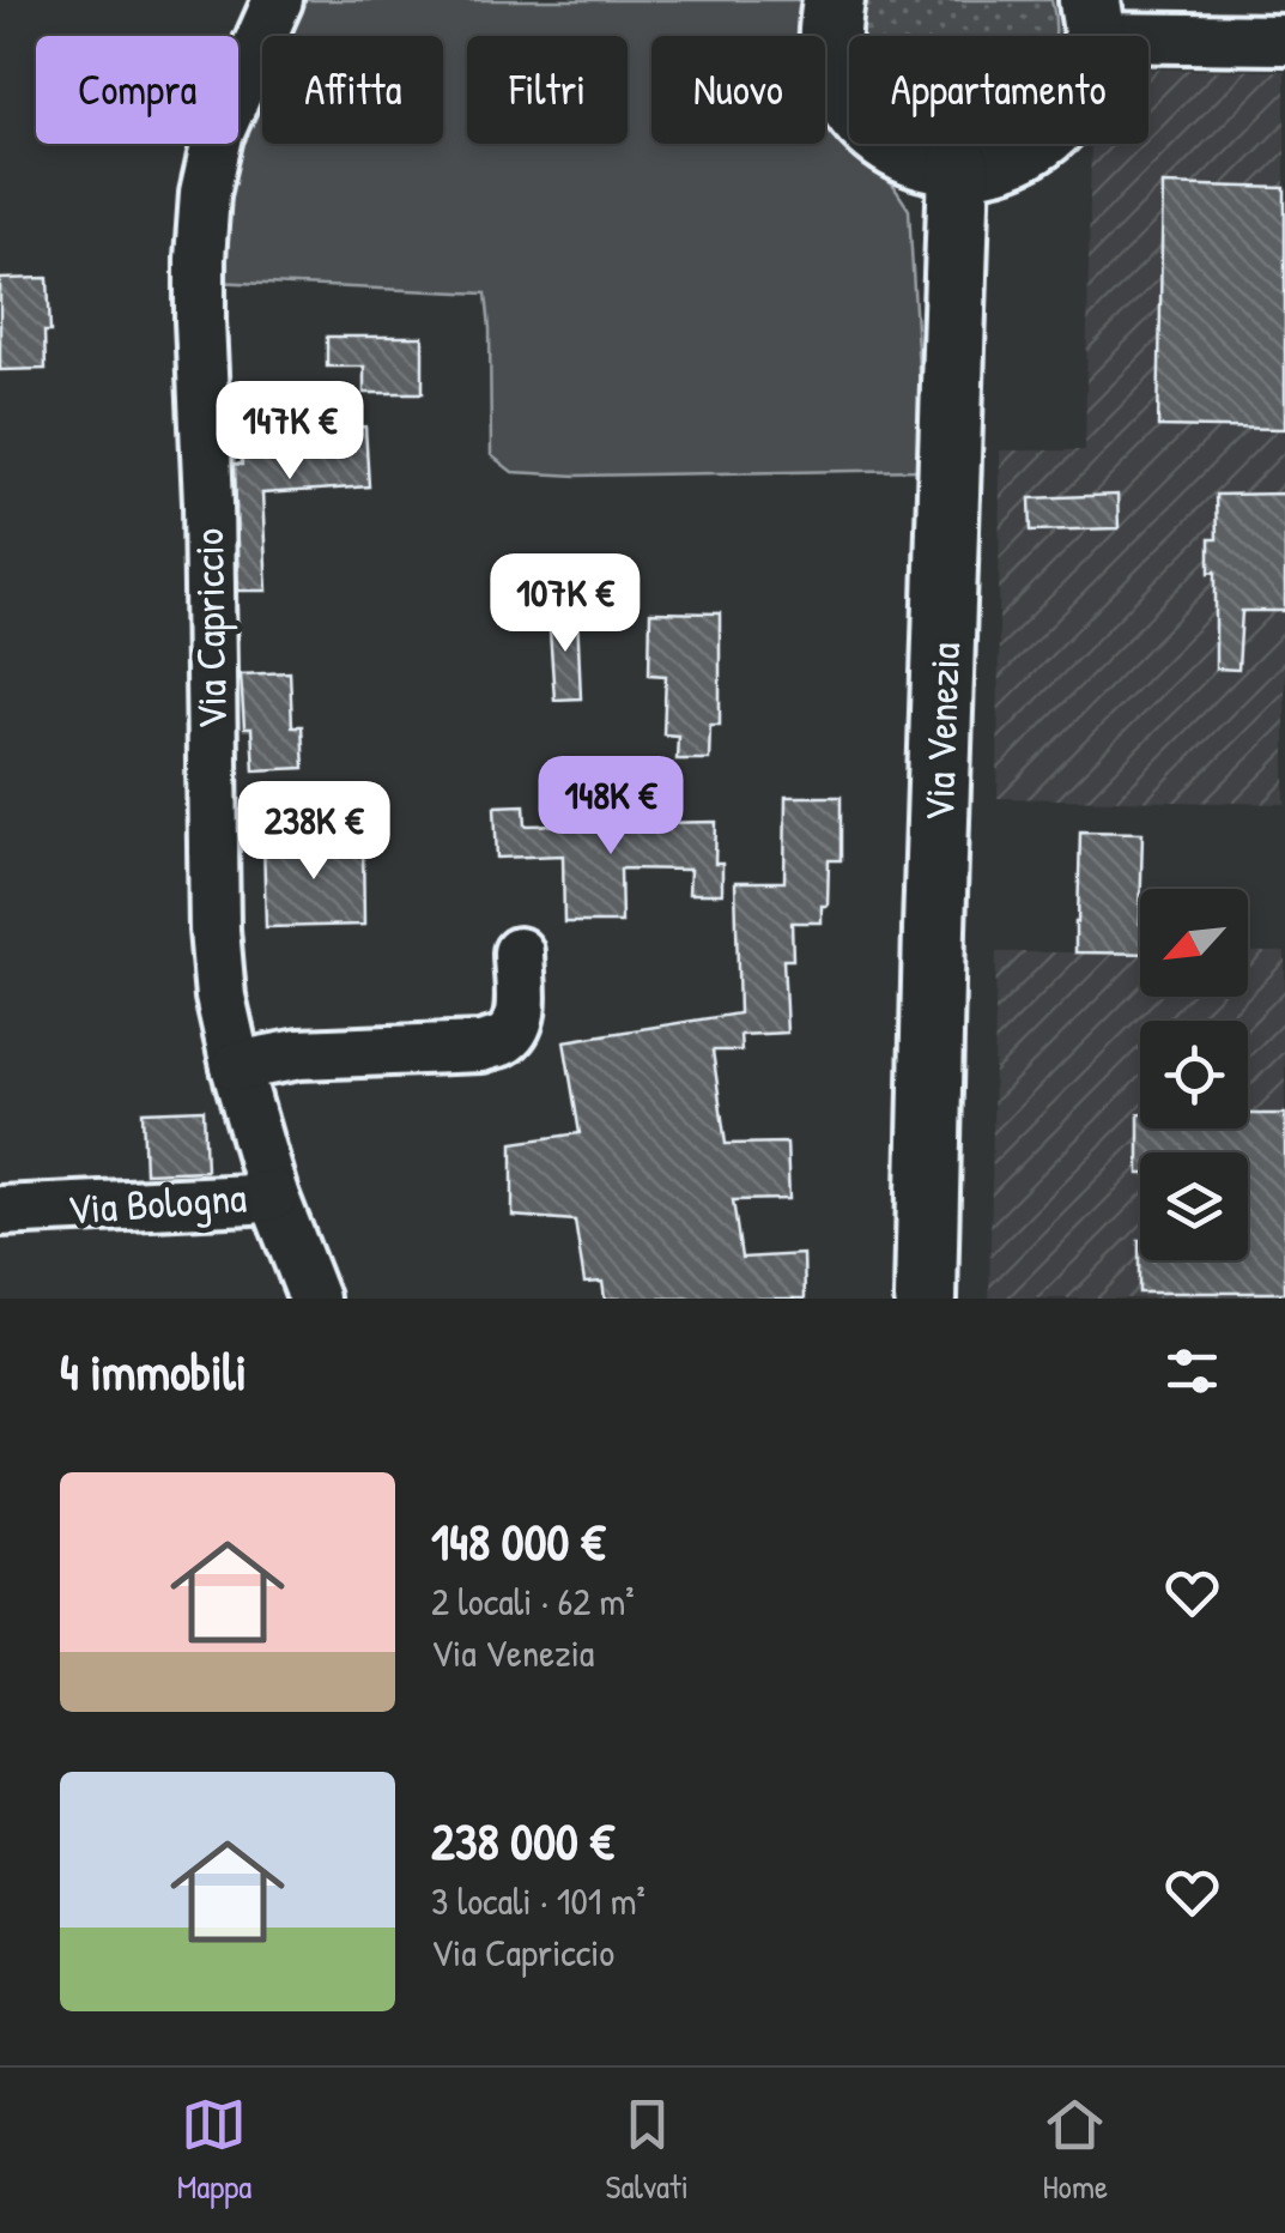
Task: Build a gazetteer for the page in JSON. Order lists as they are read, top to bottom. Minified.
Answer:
{"streets":{"main road":["Via Venezia"],"street":["Via Capriccio","Via Bologna"]},"crossings":[["Via Capriccio","Via Bologna"]],"north":"bottom left","page":{"chip":["Compra","Affitta","Filtri","Nuovo","Appartamento"],"price":["147K €","107K €","148K €","238K €"],"heading":"4 immobili","list":[{"name":"148 000 €","note":"2 locali · 62 m² · Via Venezia"},{"name":"238 000 €","note":"3 locali · 101 m² · Via Capriccio"}],"tabs":["Mappa","Salvati","Home"]}}
